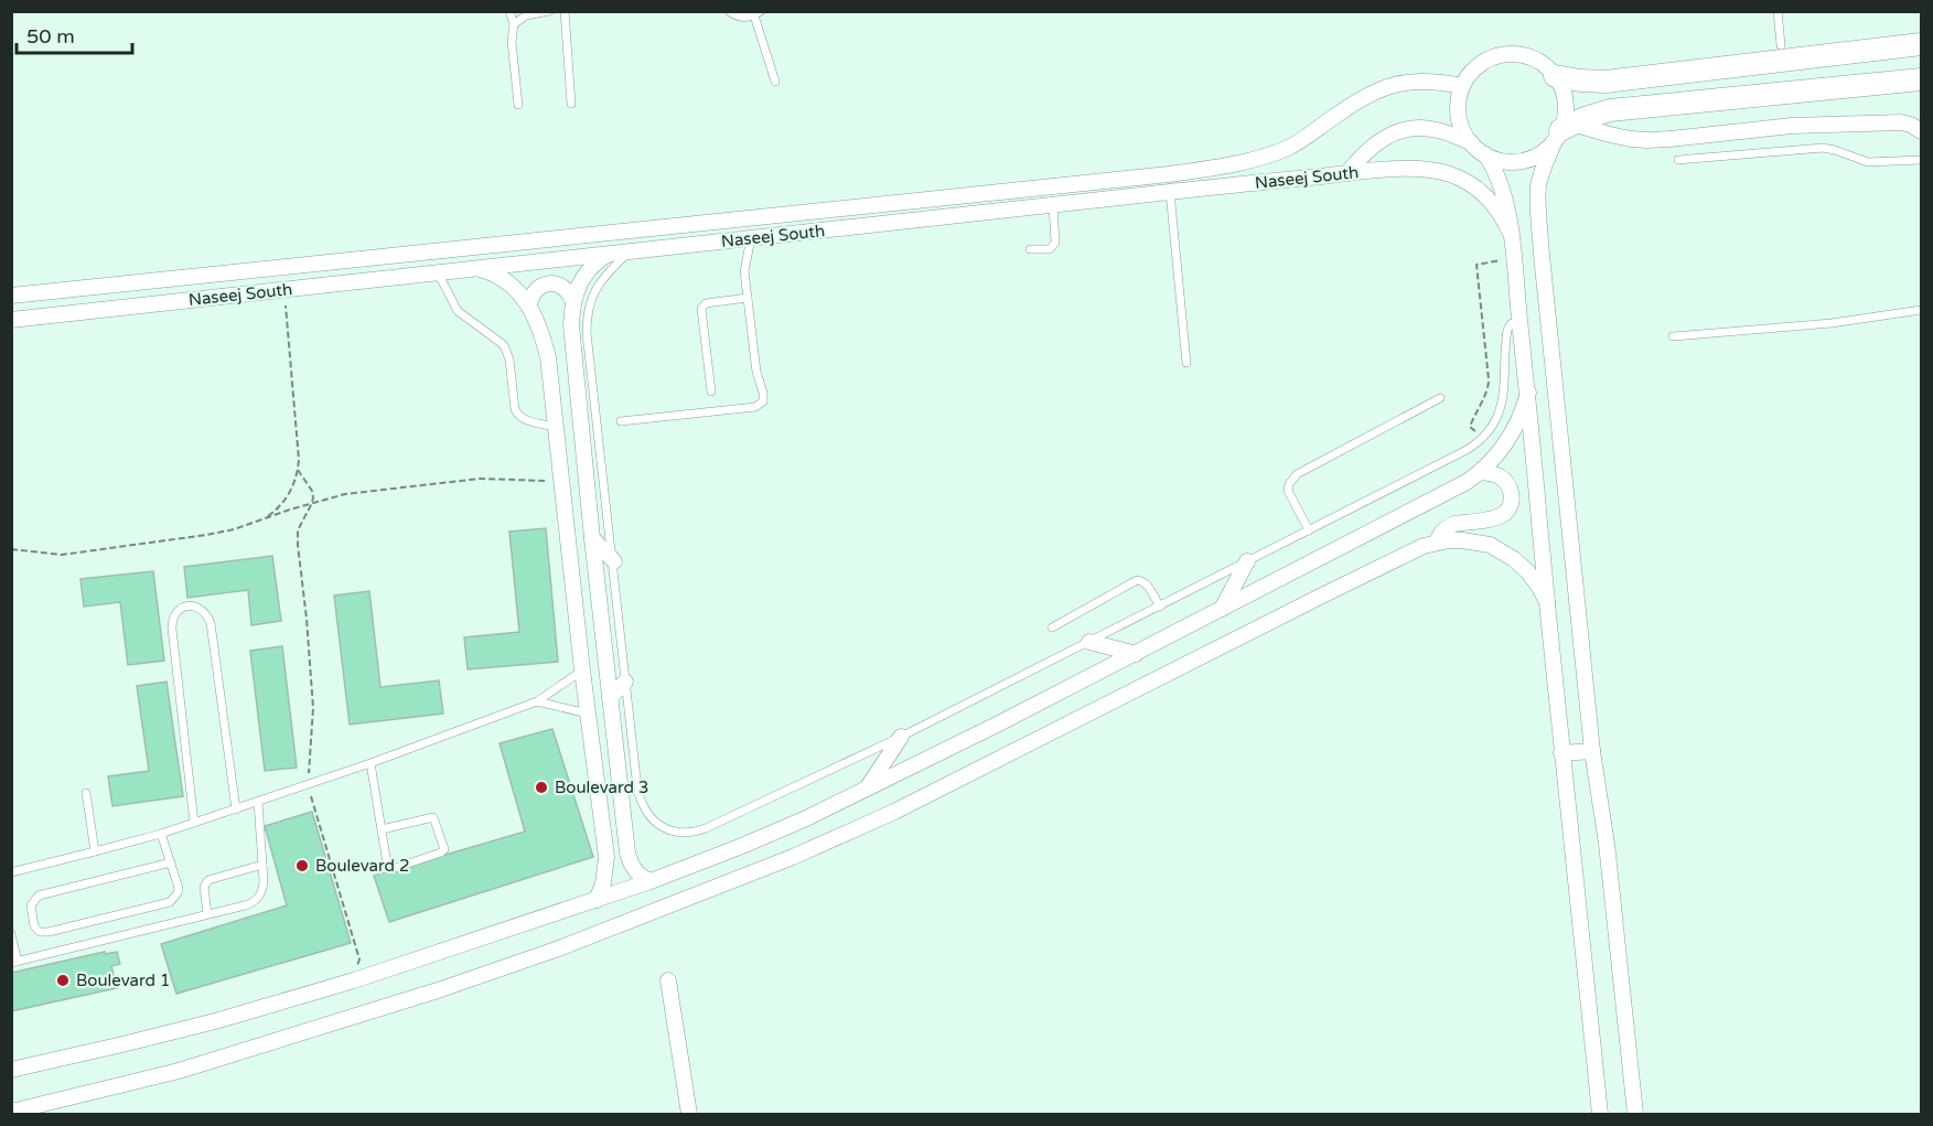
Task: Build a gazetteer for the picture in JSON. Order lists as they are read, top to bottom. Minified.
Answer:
{"streets":{"street":["Naseej South"]},"places":["Boulevard 3","Boulevard 2","Boulevard 1"],"scale_bar":"50 m"}
